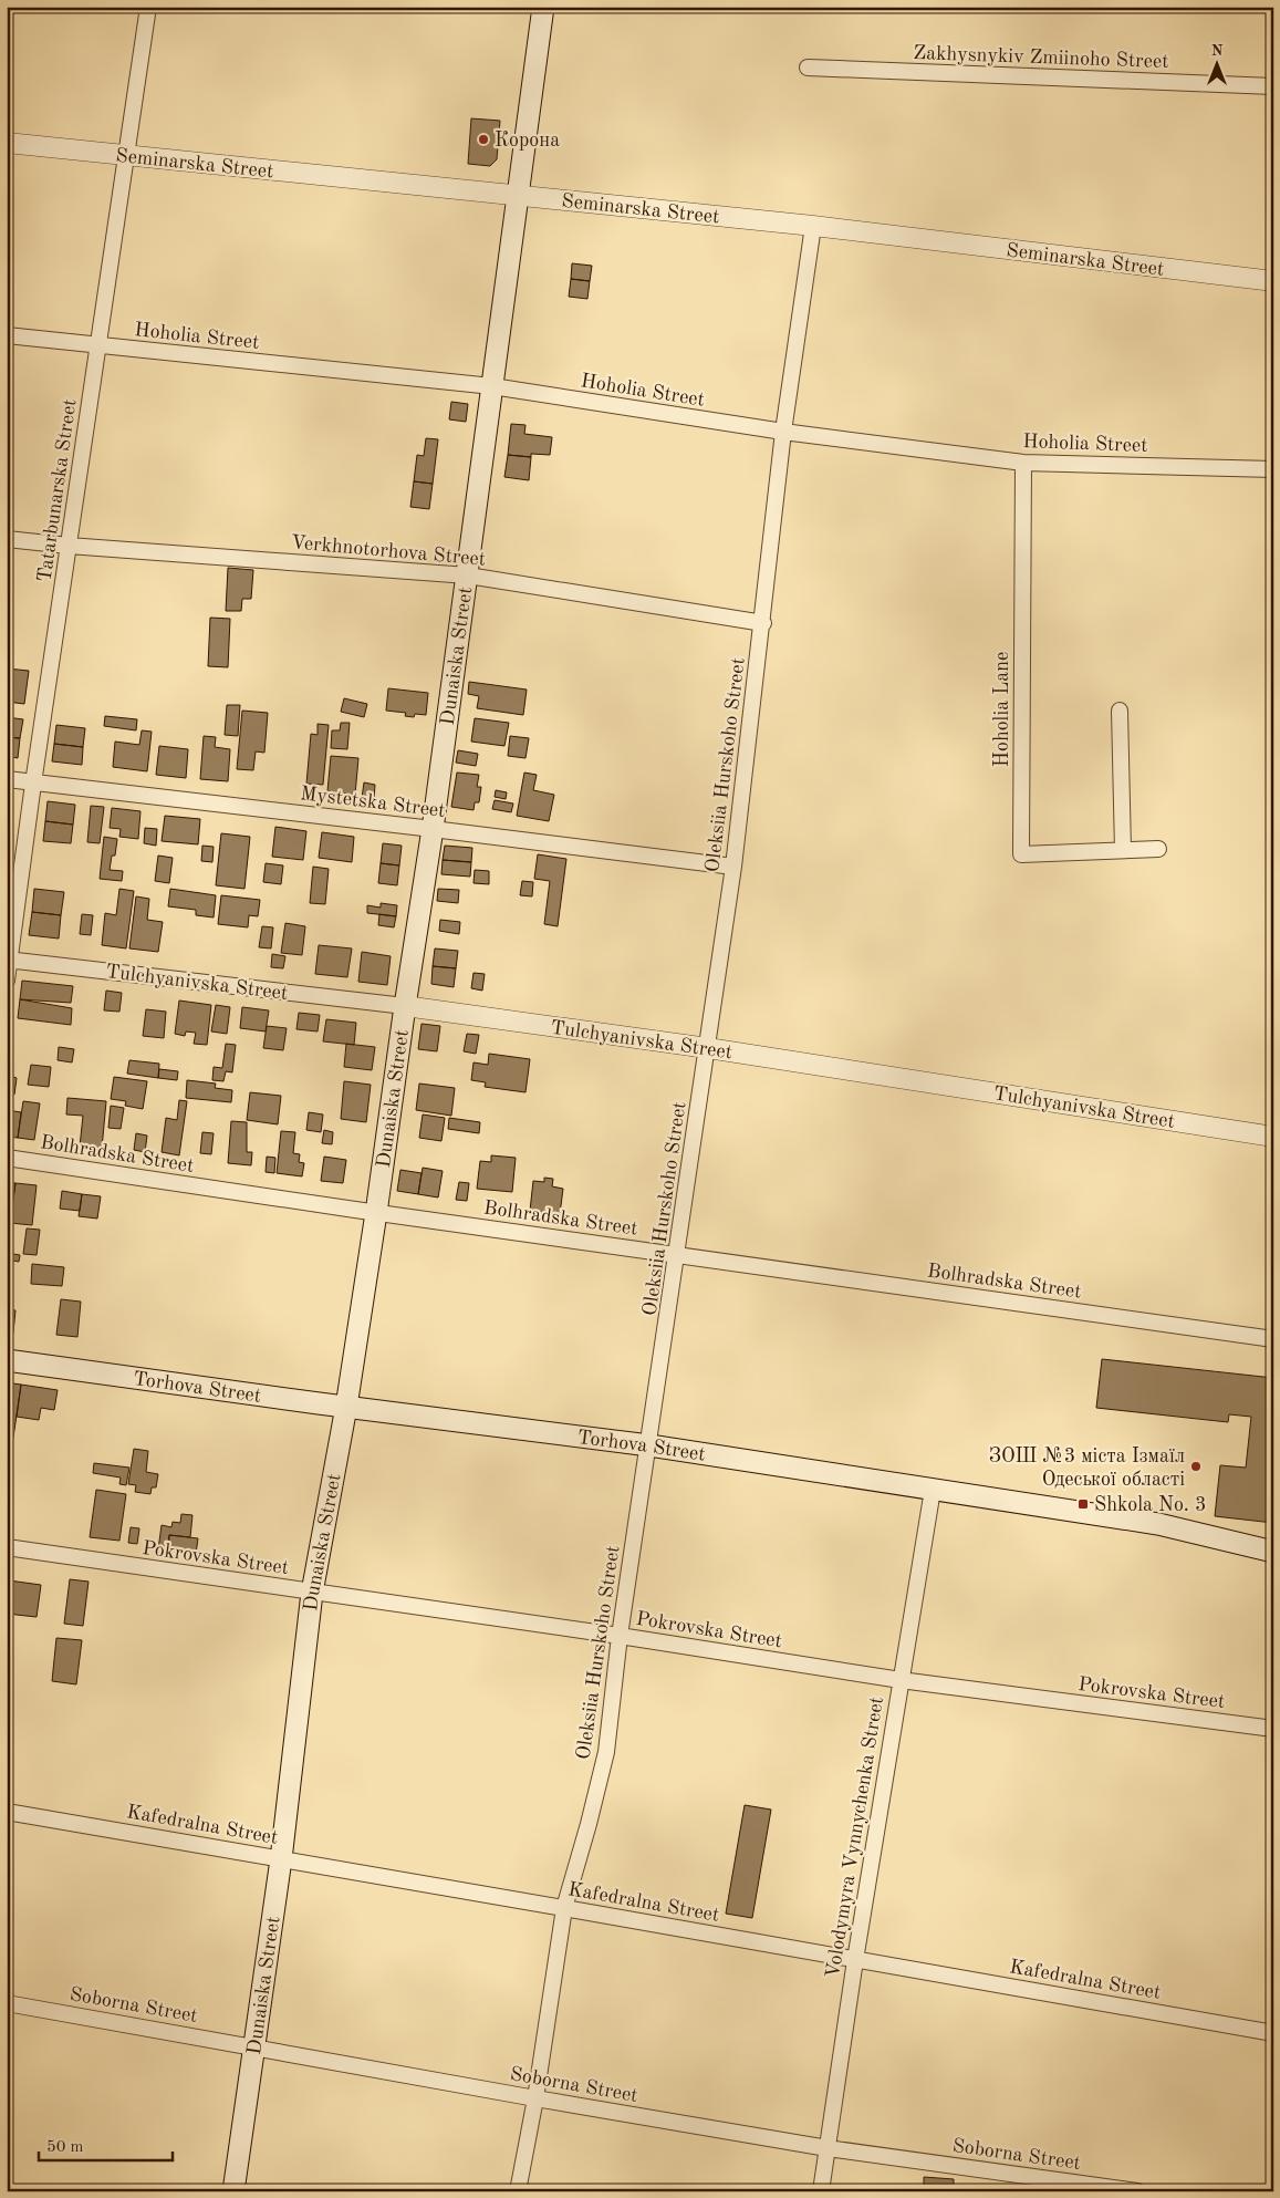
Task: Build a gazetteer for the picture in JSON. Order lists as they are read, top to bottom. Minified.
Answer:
{"streets":{"main road":["Dunaiska Street","Torhova Street"],"street":["Zakhysnykiv Zmiinoho Street","Seminarska Street","Hoholia Street","Tatarbunarska Street","Verkhnotorhova Street","Hoholia Lane","Oleksiia Hurskoho Street","Mystetska Street","Tulchyanivska Street","Bolhradska Street","Pokrovska Street","Kafedralna Street","Volodymyra Vynnychenka Street","Soborna Street"]},"crossings":[["Seminarska Street","Tatarbunarska Street"],["Seminarska Street","Dunaiska Street"],["Seminarska Street","Oleksiia Hurskoho Street"],["Hoholia Street","Tatarbunarska Street"],["Hoholia Street","Dunaiska Street"],["Hoholia Street","Hoholia Lane"],["Hoholia Street","Oleksiia Hurskoho Street"],["Tatarbunarska Street","Verkhnotorhova Street"],["Tatarbunarska Street","Mystetska Street"],["Tatarbunarska Street","Tulchyanivska Street"],["Verkhnotorhova Street","Dunaiska Street"],["Verkhnotorhova Street","Oleksiia Hurskoho Street"],["Dunaiska Street","Mystetska Street"],["Dunaiska Street","Tulchyanivska Street"],["Dunaiska Street","Bolhradska Street"],["Dunaiska Street","Torhova Street"],["Dunaiska Street","Pokrovska Street"],["Dunaiska Street","Kafedralna Street"],["Dunaiska Street","Soborna Street"],["Oleksiia Hurskoho Street","Mystetska Street"],["Oleksiia Hurskoho Street","Tulchyanivska Street"],["Oleksiia Hurskoho Street","Bolhradska Street"],["Oleksiia Hurskoho Street","Torhova Street"],["Oleksiia Hurskoho Street","Pokrovska Street"],["Oleksiia Hurskoho Street","Kafedralna Street"],["Oleksiia Hurskoho Street","Soborna Street"],["Torhova Street","Volodymyra Vynnychenka Street"],["Pokrovska Street","Volodymyra Vynnychenka Street"],["Kafedralna Street","Volodymyra Vynnychenka Street"],["Volodymyra Vynnychenka Street","Soborna Street"]],"places":{"other":["Корона","ЗОШ №3 міста Ізмаїл Одеської області"],"transit":["Shkola No. 3"]},"scale_bar":"50 m","north":"top"}
